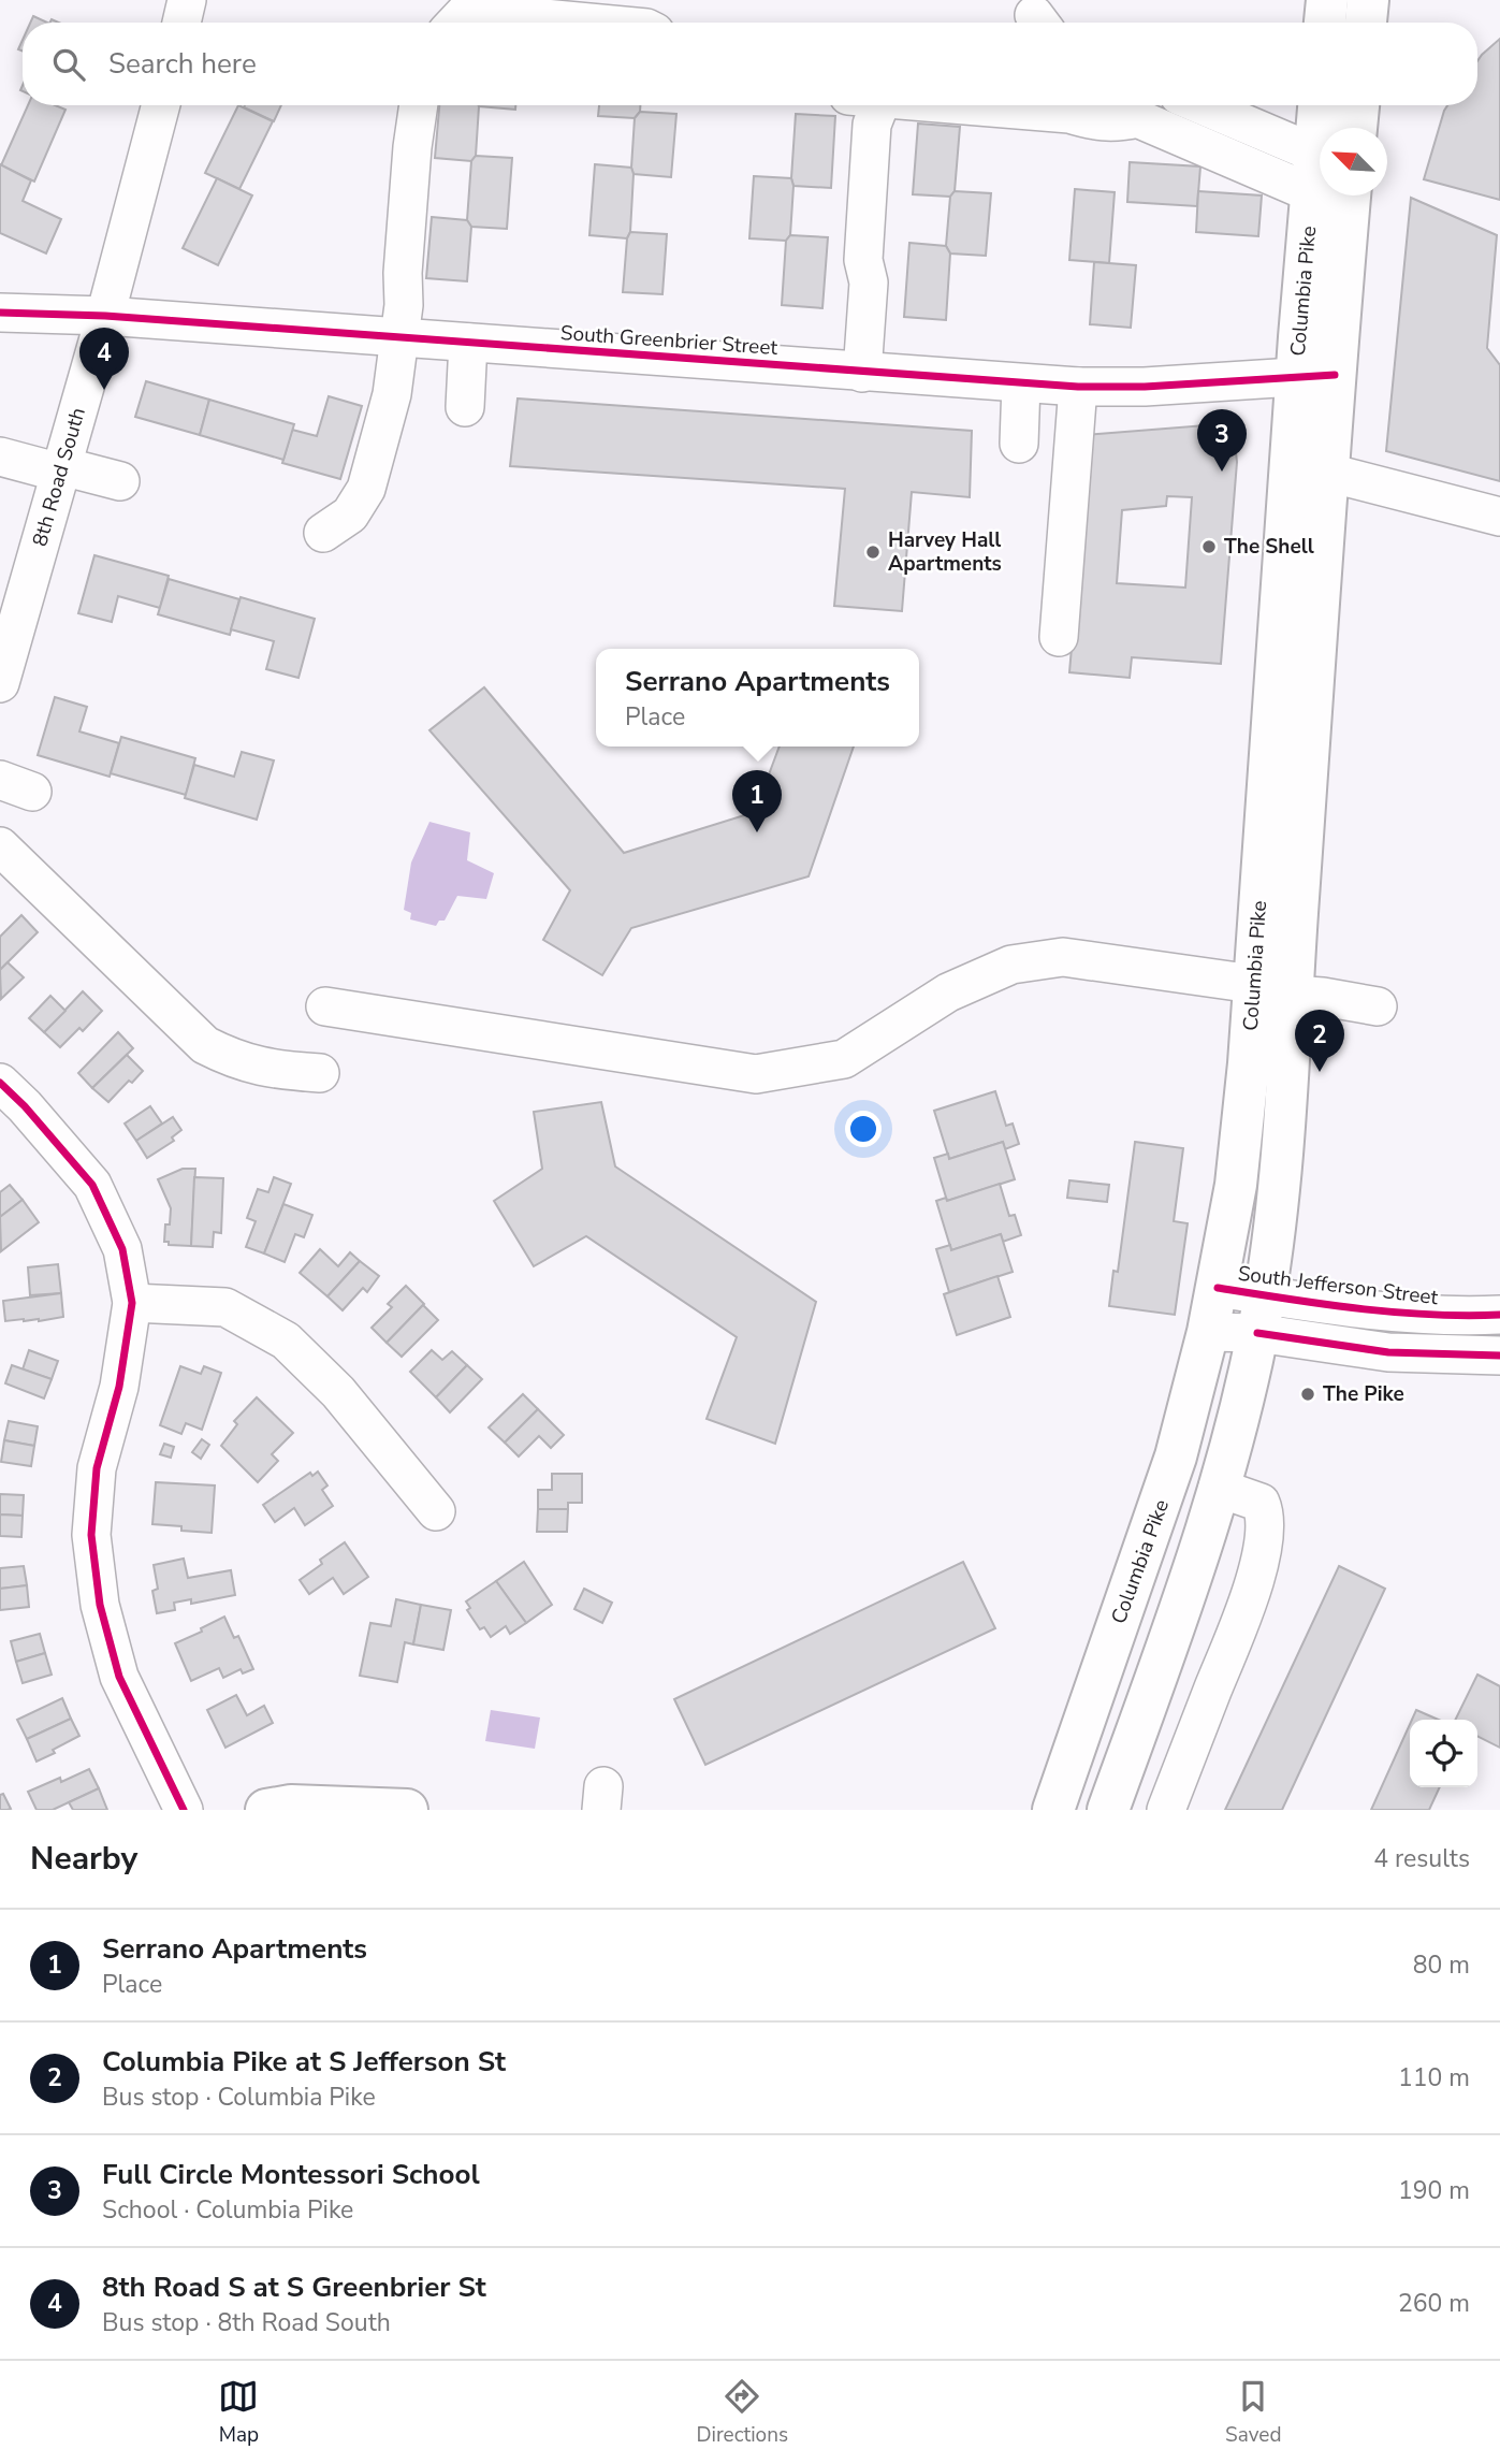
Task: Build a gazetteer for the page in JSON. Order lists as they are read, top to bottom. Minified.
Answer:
{"streets":{"main road":["Columbia Pike"],"street":["South Greenbrier Street","8th Road South","South Jefferson Street"]},"crossings":[["Columbia Pike","South Greenbrier Street"],["Columbia Pike","South Jefferson Street"],["South Greenbrier Street","8th Road South"]],"places":["The Shell","Harvey Hall Apartments","The Pike"],"north":"top left","page":{"search":"Search here","pins":["4","3","1","2"],"popup":["Serrano Apartments","Place"],"heading":["Nearby","4 results"],"list":[{"mark":"1","name":"Serrano Apartments","note":"Place","value":"80 m"},{"mark":"2","name":"Columbia Pike at S Jefferson St","note":"Bus stop · Columbia Pike","value":"110 m"},{"mark":"3","name":"Full Circle Montessori School","note":"School · Columbia Pike","value":"190 m"},{"mark":"4","name":"8th Road S at S Greenbrier St","note":"Bus stop · 8th Road South","value":"260 m"}],"nav":["Map","Directions","Saved"]}}
